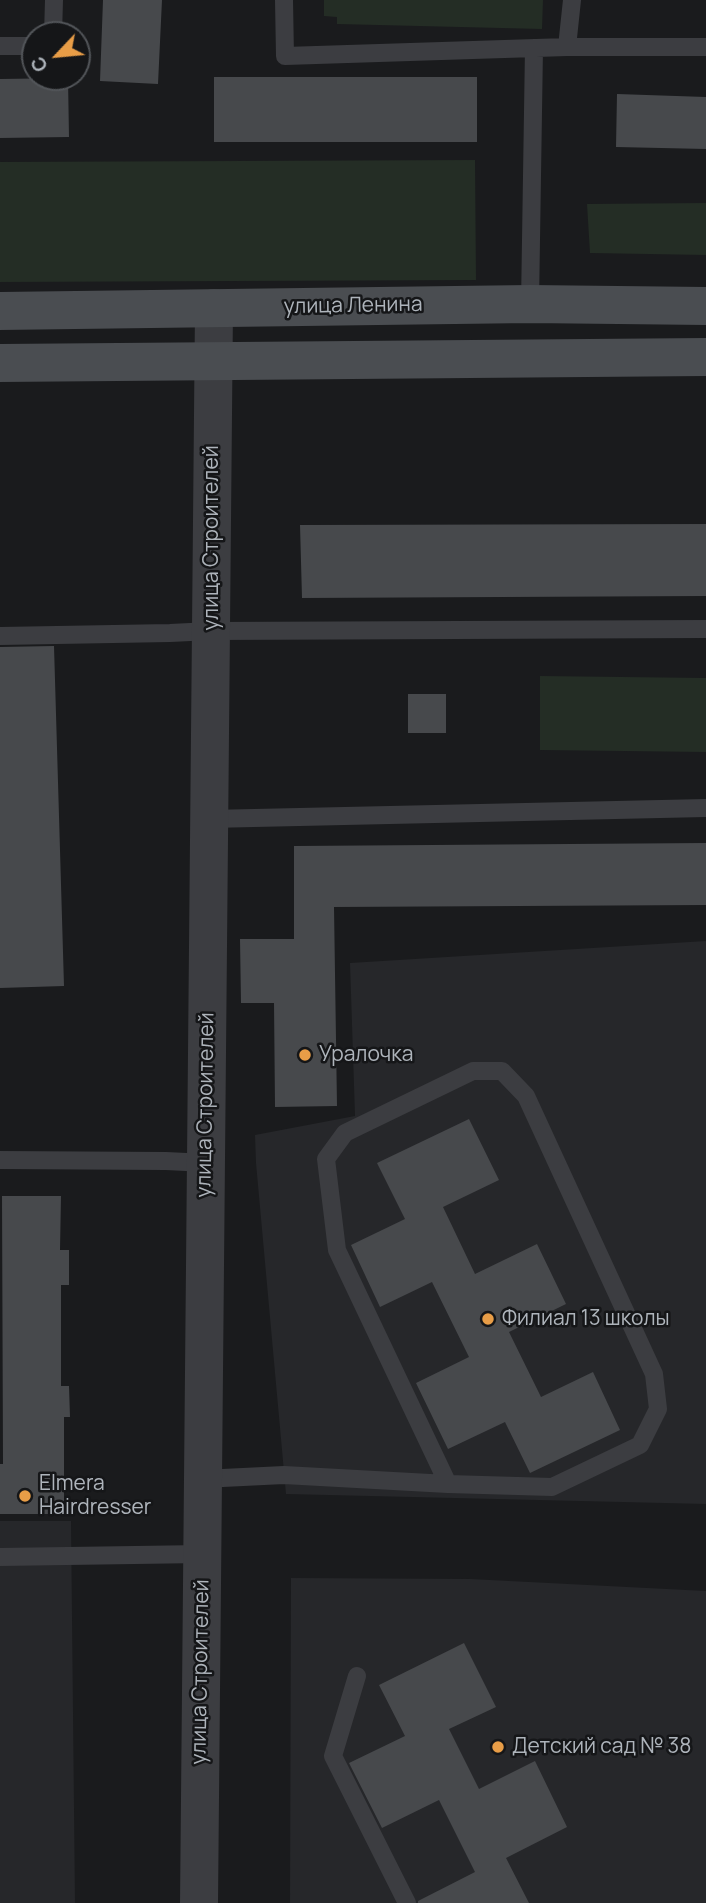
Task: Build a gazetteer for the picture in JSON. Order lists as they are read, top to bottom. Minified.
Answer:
{"streets":{"main road":["улица Ленина"],"street":["улица Строителей"]},"crossings":[["улица Ленина","улица Строителей"]],"places":["Уралочка","Филиал 13 школы","Elmera Hairdresser","Детский сад № 38"],"north":"bottom left"}
